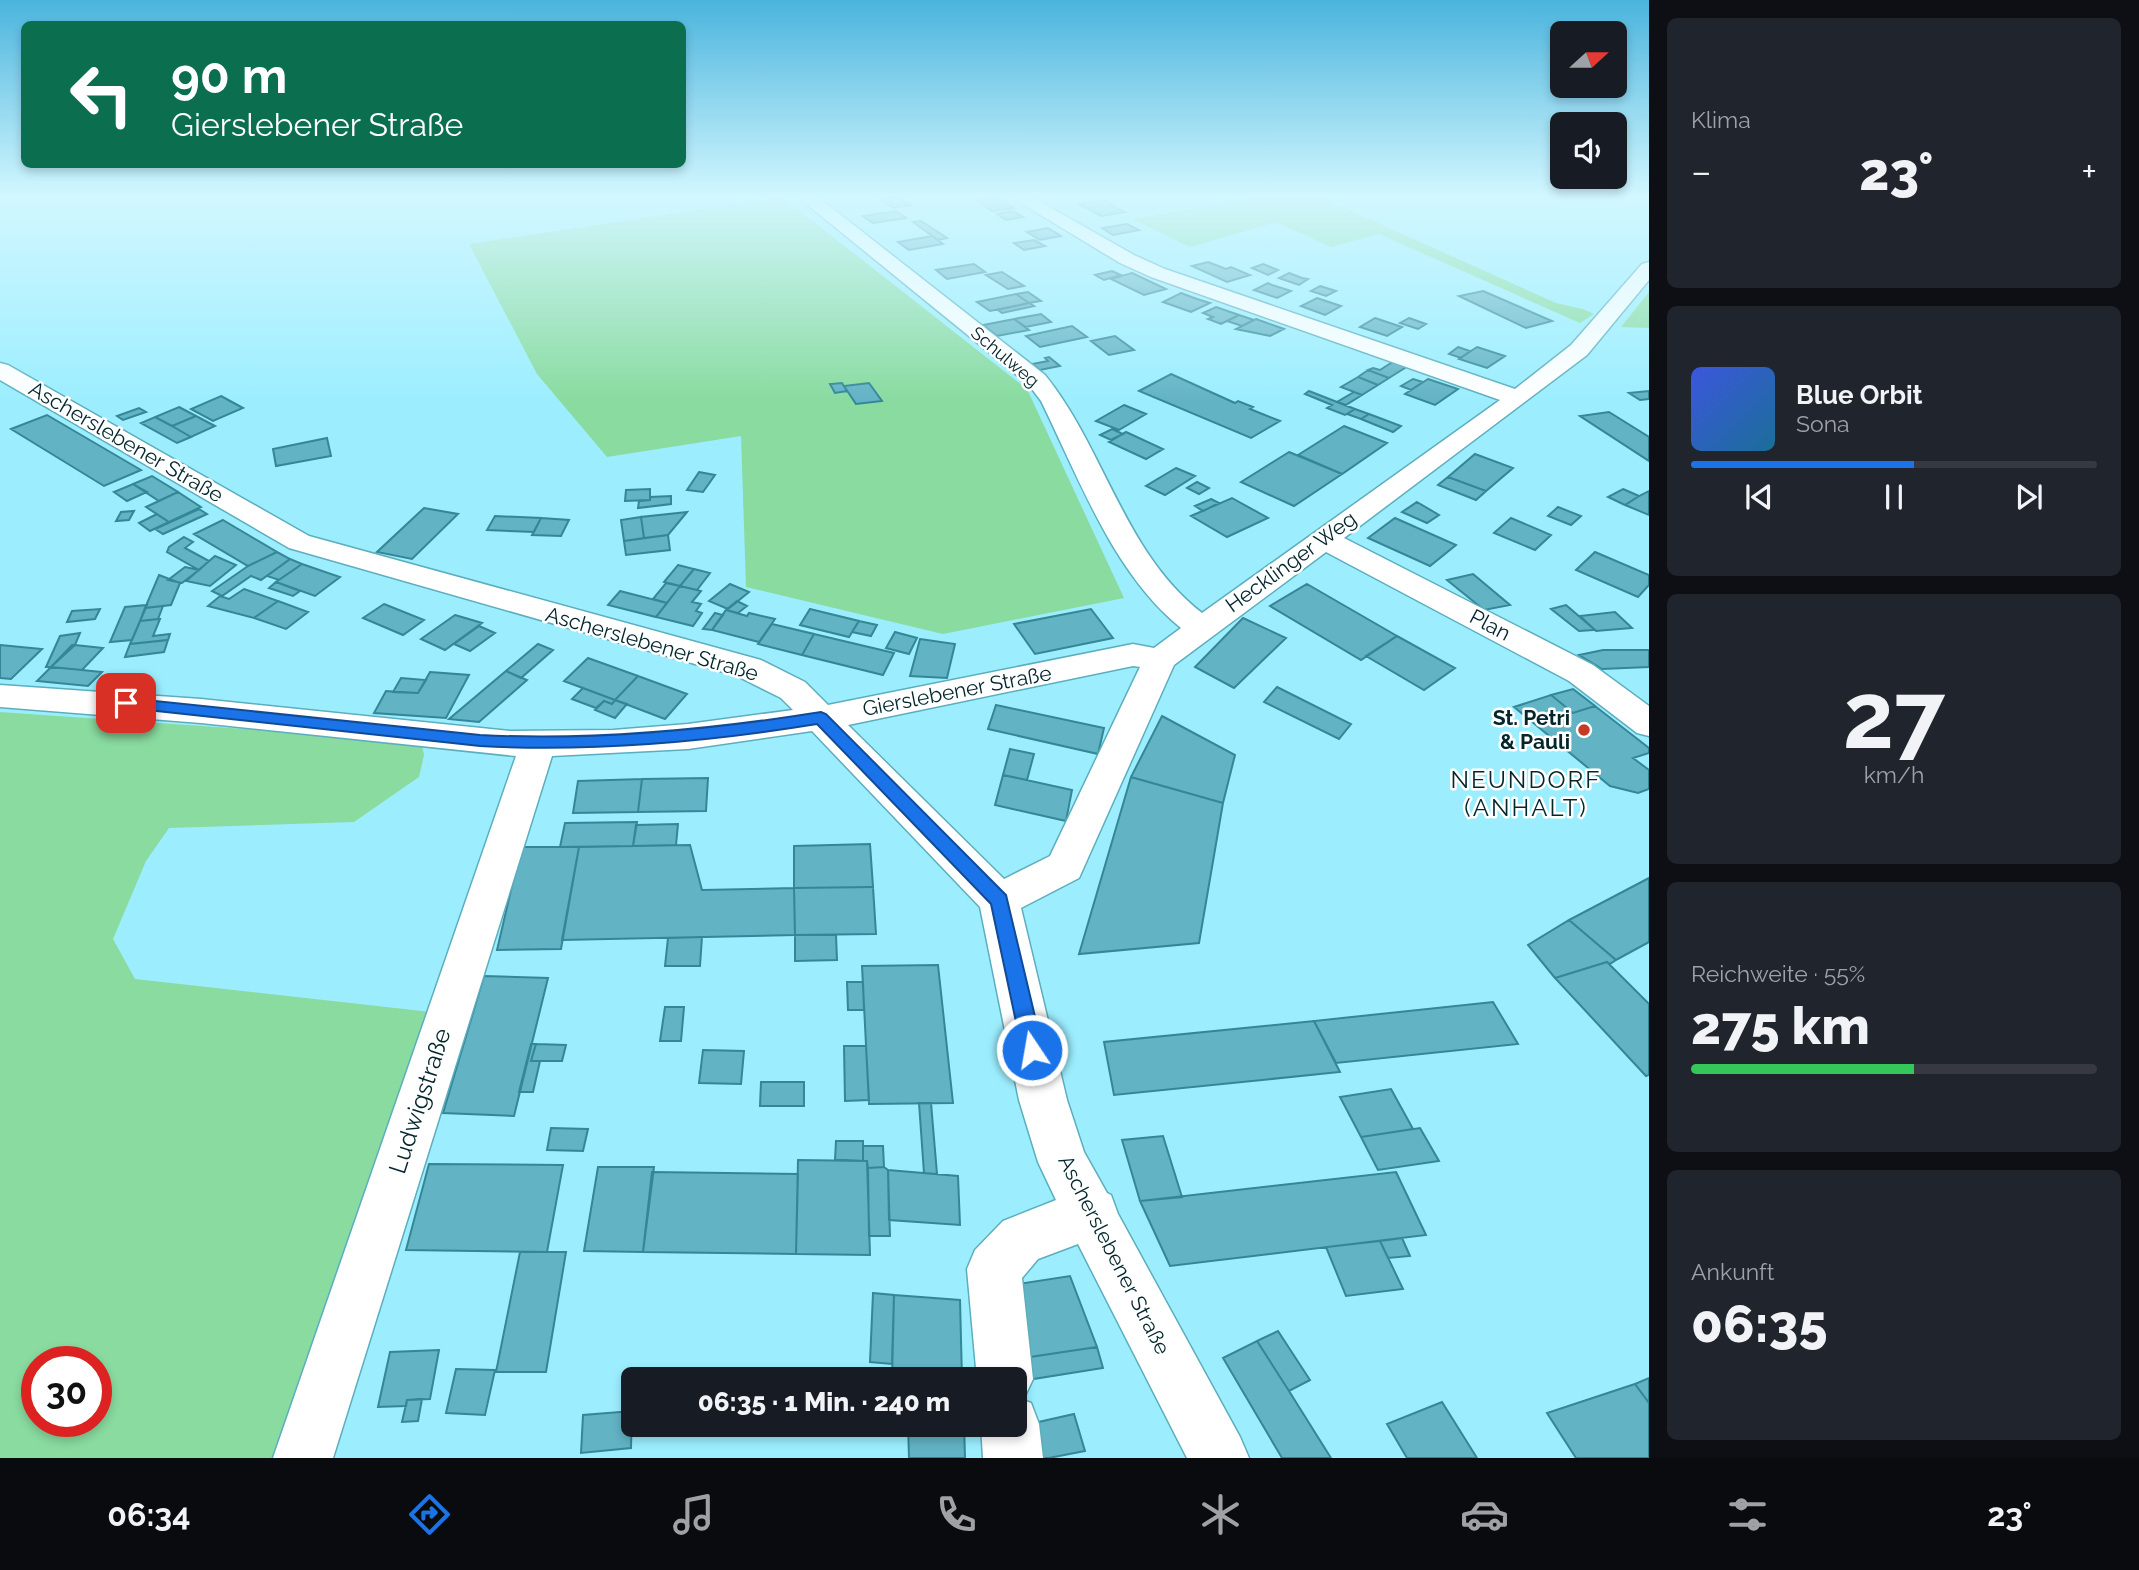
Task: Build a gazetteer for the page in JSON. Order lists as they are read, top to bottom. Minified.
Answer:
{"streets":{"street":["Schulweg","Ascherslebener Straße","Hecklinger Weg","Plan","Gierslebener Straße","Ludwigstraße"]},"crossings":[["Schulweg","Hecklinger Weg"],["Ascherslebener Straße","Hecklinger Weg"],["Ascherslebener Straße","Gierslebener Straße"],["Hecklinger Weg","Plan"],["Hecklinger Weg","Gierslebener Straße"],["Gierslebener Straße","Ludwigstraße"]],"districts":["NEUNDORF (ANHALT)"],"places":["St. Petri & Pauli"],"north":"right","page":{"tile":["Klima",["27","km/h"],["Reichweite · 55%","275 km"],["Ankunft","06:35"]],"turn":["90 m","Gierslebener Straße"],"heat":["−","23°","+"],"song":["Blue Orbit","Sona"],"limit":"30","trip":"06:35 · 1 Min. · 240 m","tabs":["06:34","23°"]}}
